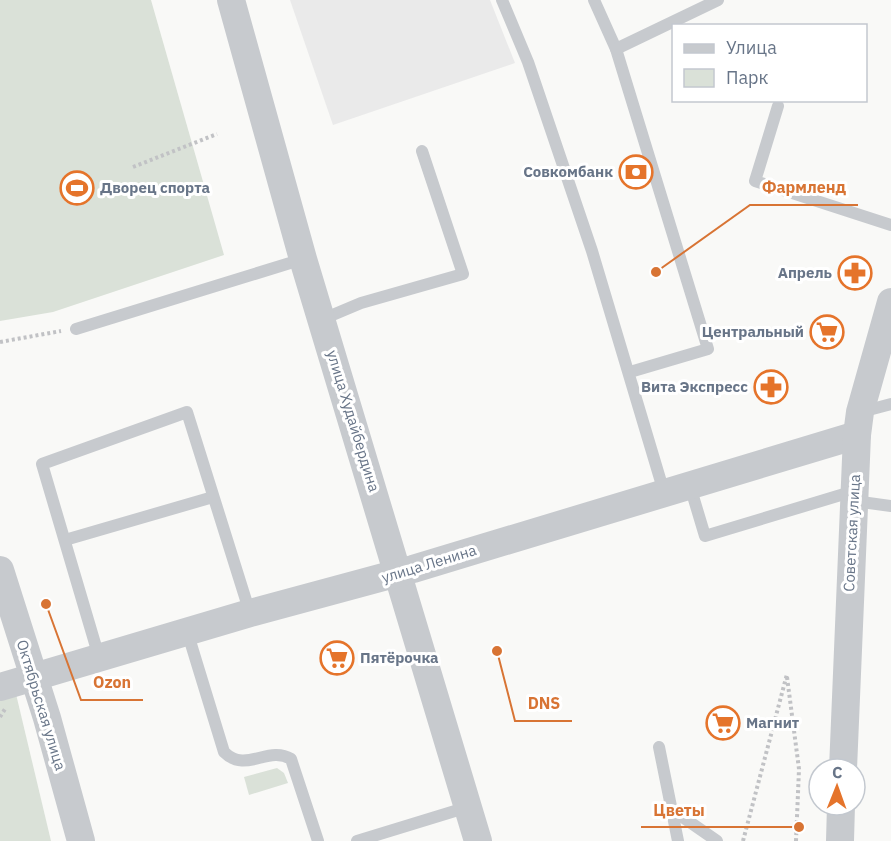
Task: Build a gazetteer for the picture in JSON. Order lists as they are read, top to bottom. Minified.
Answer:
{"streets":{"street":["улица Худайбердина","Советская улица","улица Ленина","Октябрьская улица"]},"crossings":[["улица Худайбердина","улица Ленина"],["Советская улица","улица Ленина"],["улица Ленина","Октябрьская улица"]],"places":{"bank":["Совкомбанк"],"sports":["Дворец спорта"],"other":["Фармленд","Ozon","DNS","Цветы"],"pharmacy":["Апрель","Вита Экспресс"],"supermarket":["Центральный","Пятёрочка","Магнит"]},"legend":["Улица","Парк"],"north":"top"}
